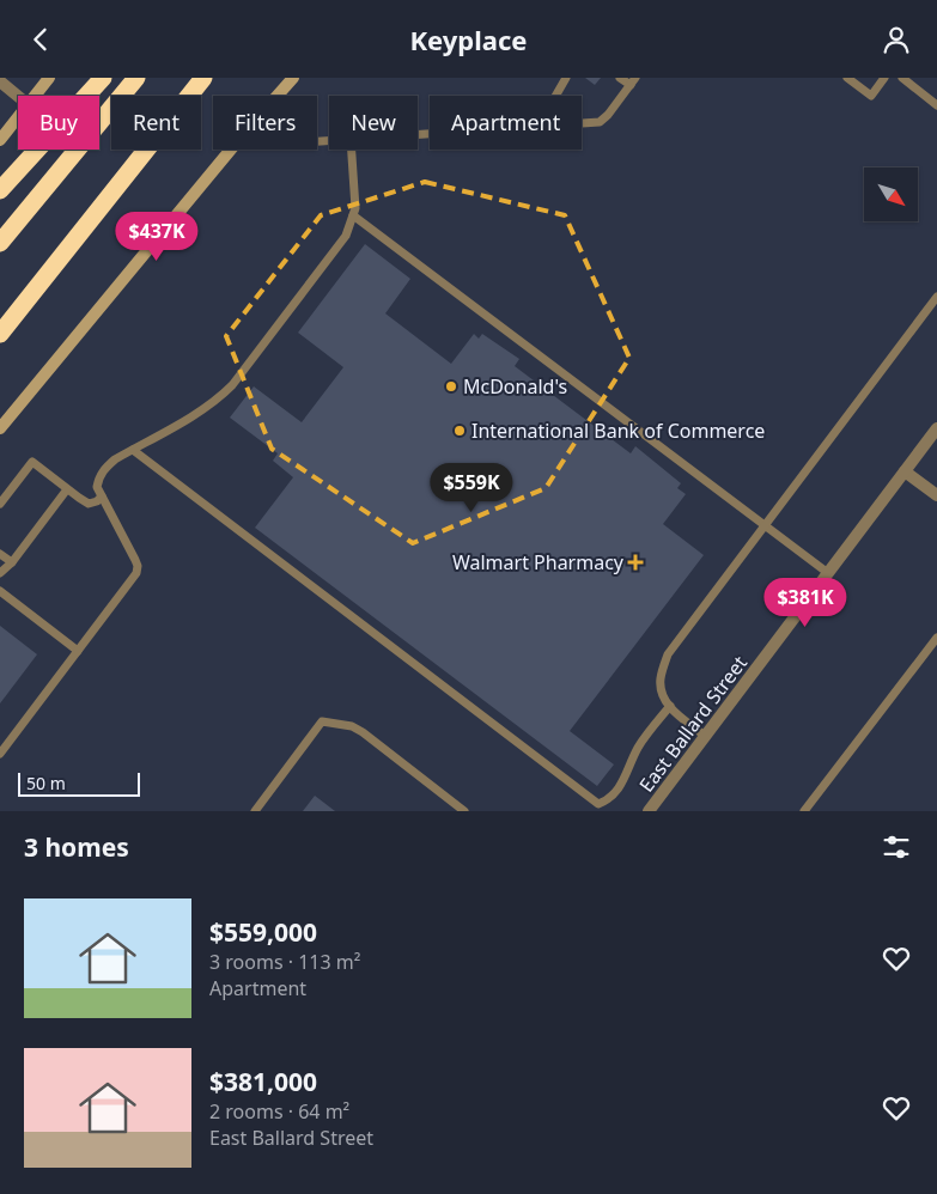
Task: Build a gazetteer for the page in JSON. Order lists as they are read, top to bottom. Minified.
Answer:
{"streets":{"street":["East Ballard Street"]},"places":{"other":["McDonald's","International Bank of Commerce"],"health":["Walmart Pharmacy"]},"scale_bar":"50 m","north":"bottom right","page":{"header":"Keyplace","chip":["Buy","Rent","Filters","New","Apartment"],"price":["$437K","$559K","$381K"],"scale":"50 m","heading":"3 homes","list":[{"name":"$559,000","note":"3 rooms · 113 m² · Apartment"},{"name":"$381,000","note":"2 rooms · 64 m² · East Ballard Street"}]}}
